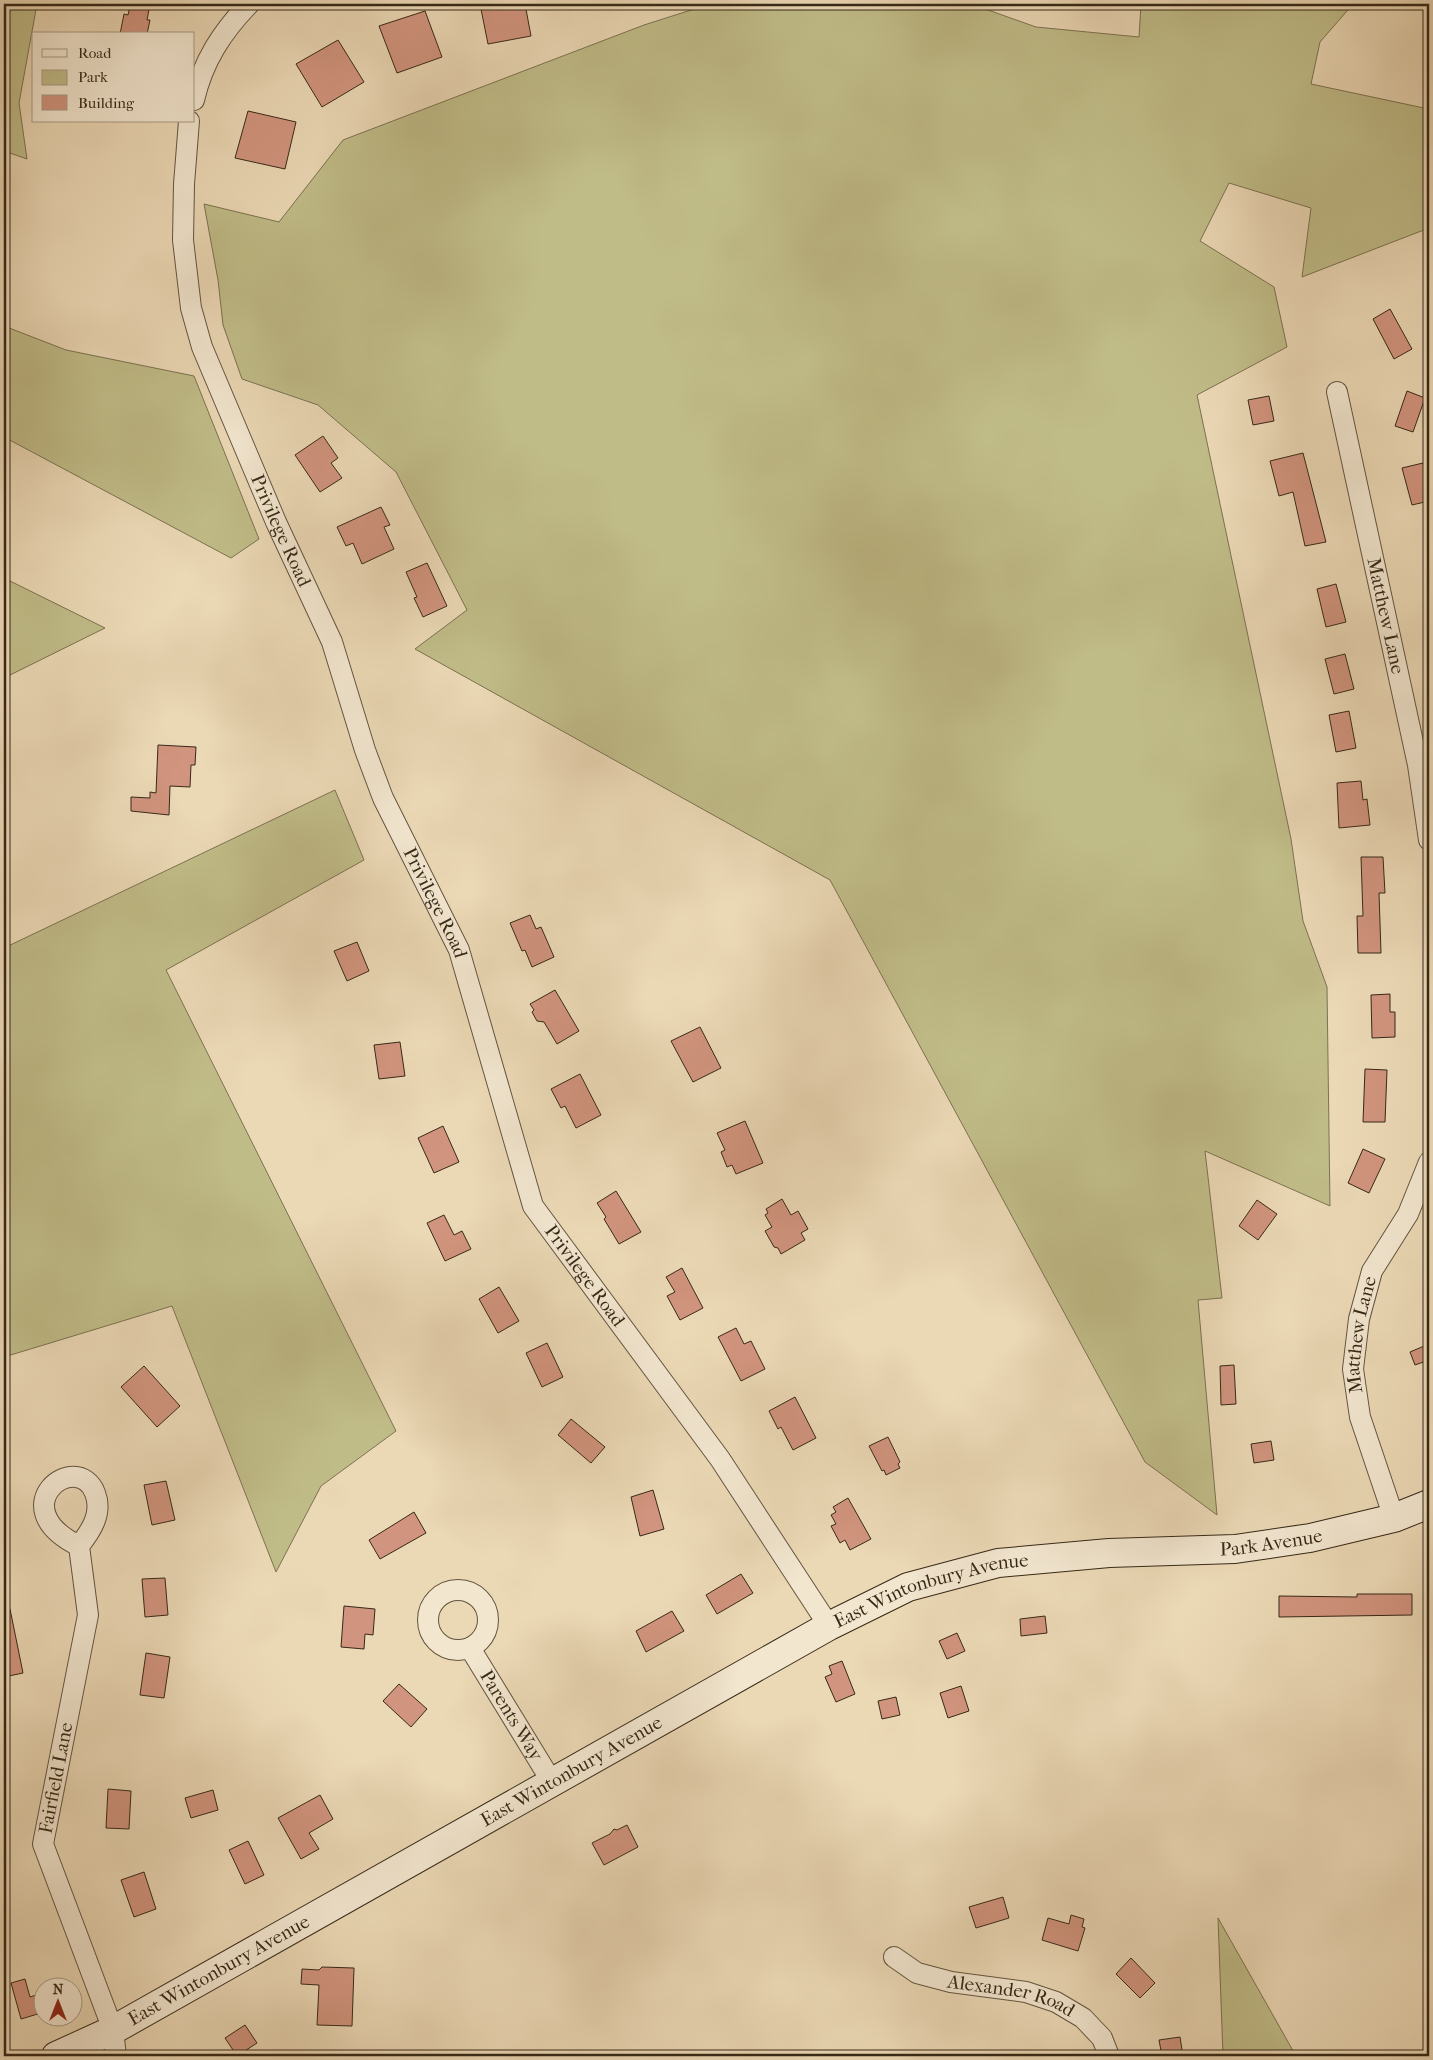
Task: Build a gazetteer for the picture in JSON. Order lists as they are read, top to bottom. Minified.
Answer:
{"streets":{"main road":["Park Avenue","East Wintonbury Avenue"],"street":["Privilege Road","Matthew Lane","Parents Way","Fairfield Lane","Alexander Road"]},"crossings":[["Privilege Road","East Wintonbury Avenue"],["Matthew Lane","Park Avenue"],["Park Avenue","East Wintonbury Avenue"],["East Wintonbury Avenue","Parents Way"],["East Wintonbury Avenue","Fairfield Lane"]],"legend":["Road","Park","Building"],"north":"top"}
